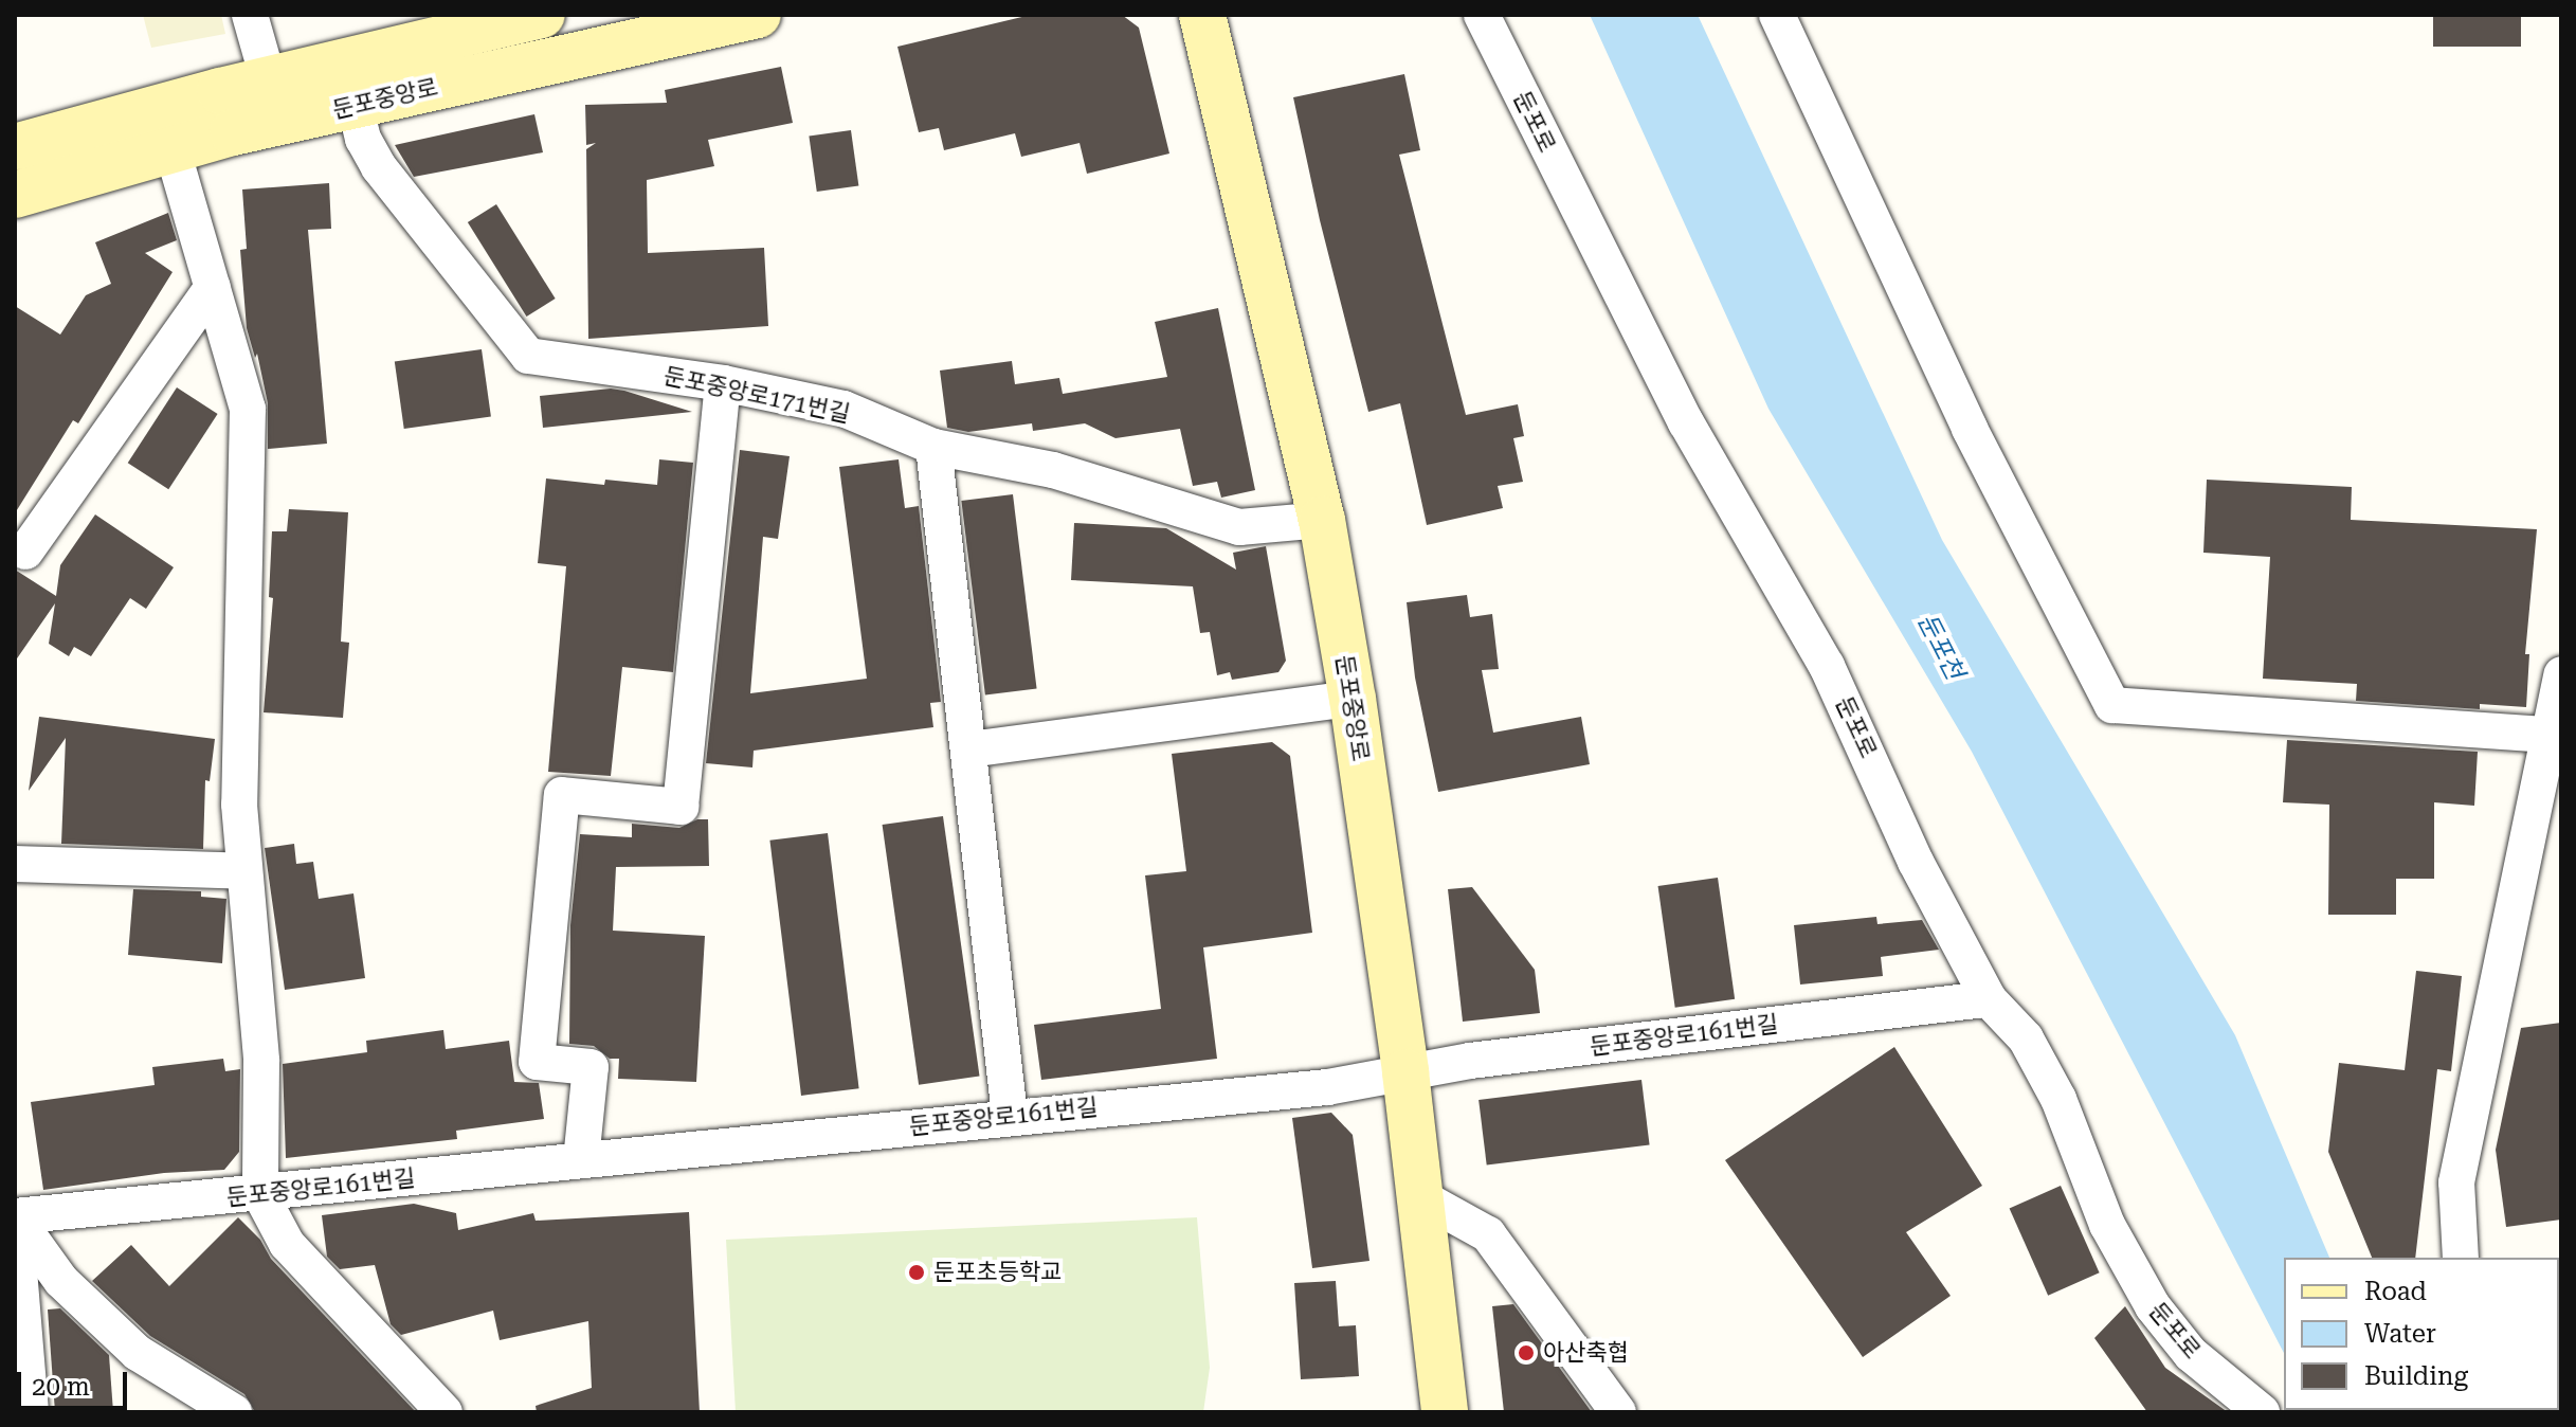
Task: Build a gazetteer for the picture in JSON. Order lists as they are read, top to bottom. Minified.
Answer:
{"streets":{"street":["둔포중앙로","둔포로","둔포중앙로171번길","둔포중앙로161번길"]},"crossings":[["둔포중앙로","둔포중앙로171번길"],["둔포중앙로","둔포중앙로161번길"],["둔포로","둔포중앙로161번길"]],"water":["둔포천"],"places":["둔포초등학교","아산축협"],"legend":["Road","Water","Building"],"scale_bar":"20 m"}
